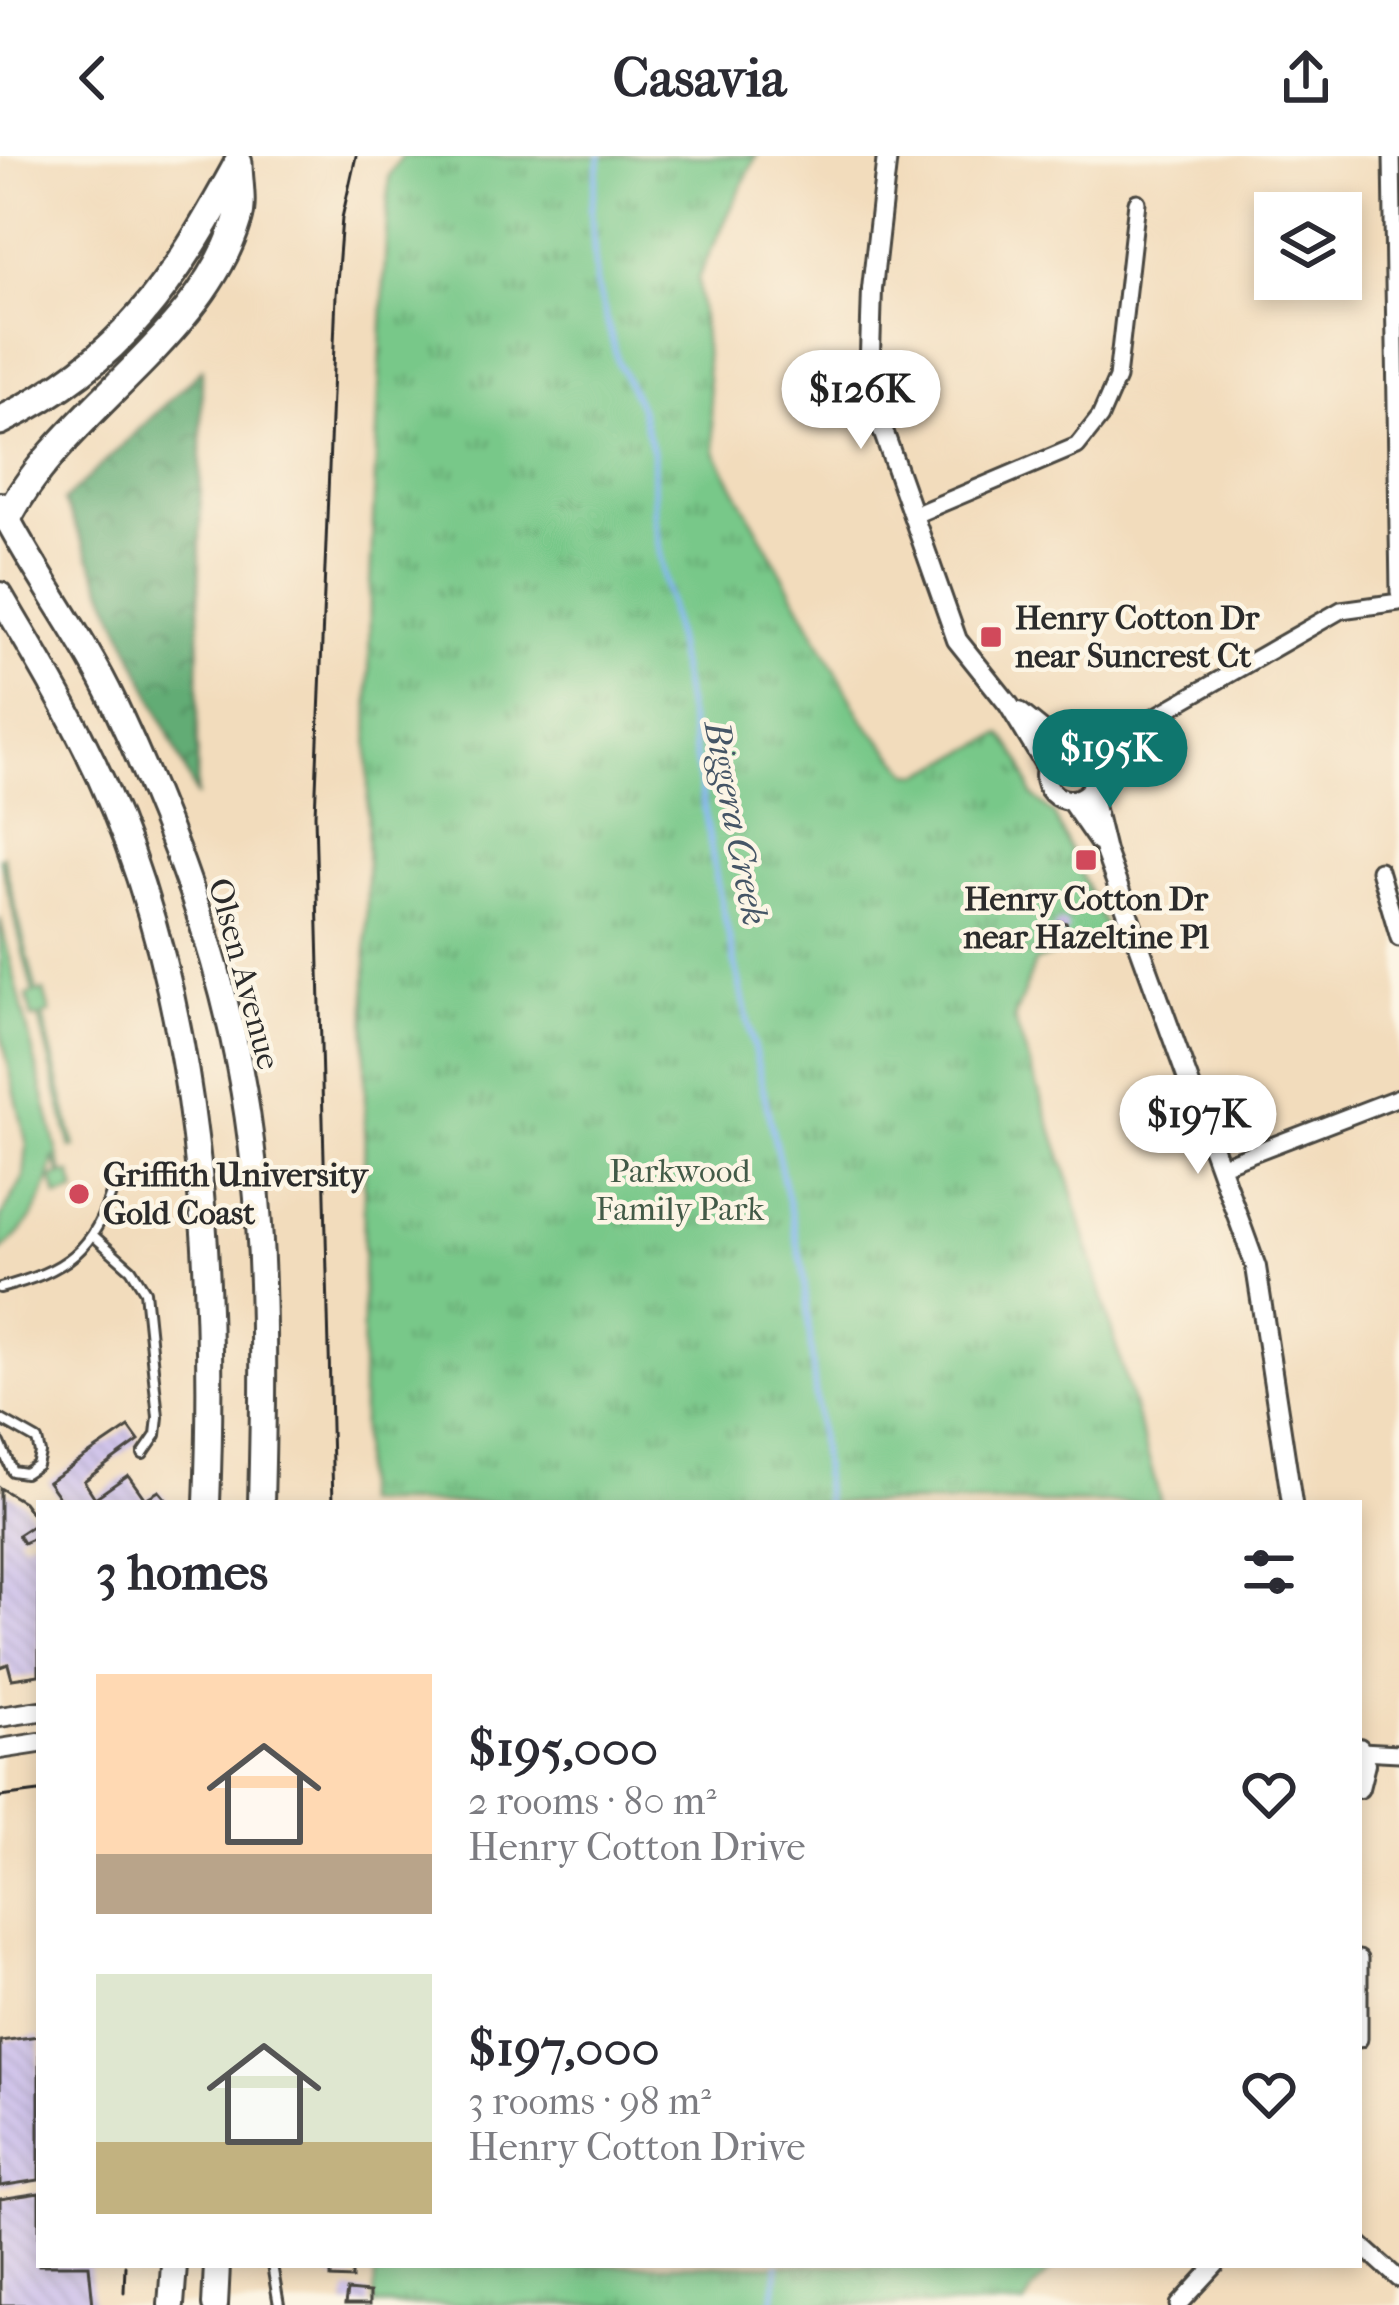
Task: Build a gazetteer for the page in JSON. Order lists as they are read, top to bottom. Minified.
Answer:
{"streets":{"main road":["Olsen Avenue"]},"water":["Biggera Creek"],"parks":["Parkwood Family Park"],"places":{"transit":["Henry Cotton Dr near Suncrest Ct","Henry Cotton Dr near Hazeltine Pl"],"other":["Griffith University Gold Coast"]},"page":{"header":"Casavia","price":["$126K","$195K","$197K"],"heading":"3 homes","list":[{"name":"$195,000","note":"2 rooms · 80 m² · Henry Cotton Drive"},{"name":"$197,000","note":"3 rooms · 98 m² · Henry Cotton Drive"}]}}
